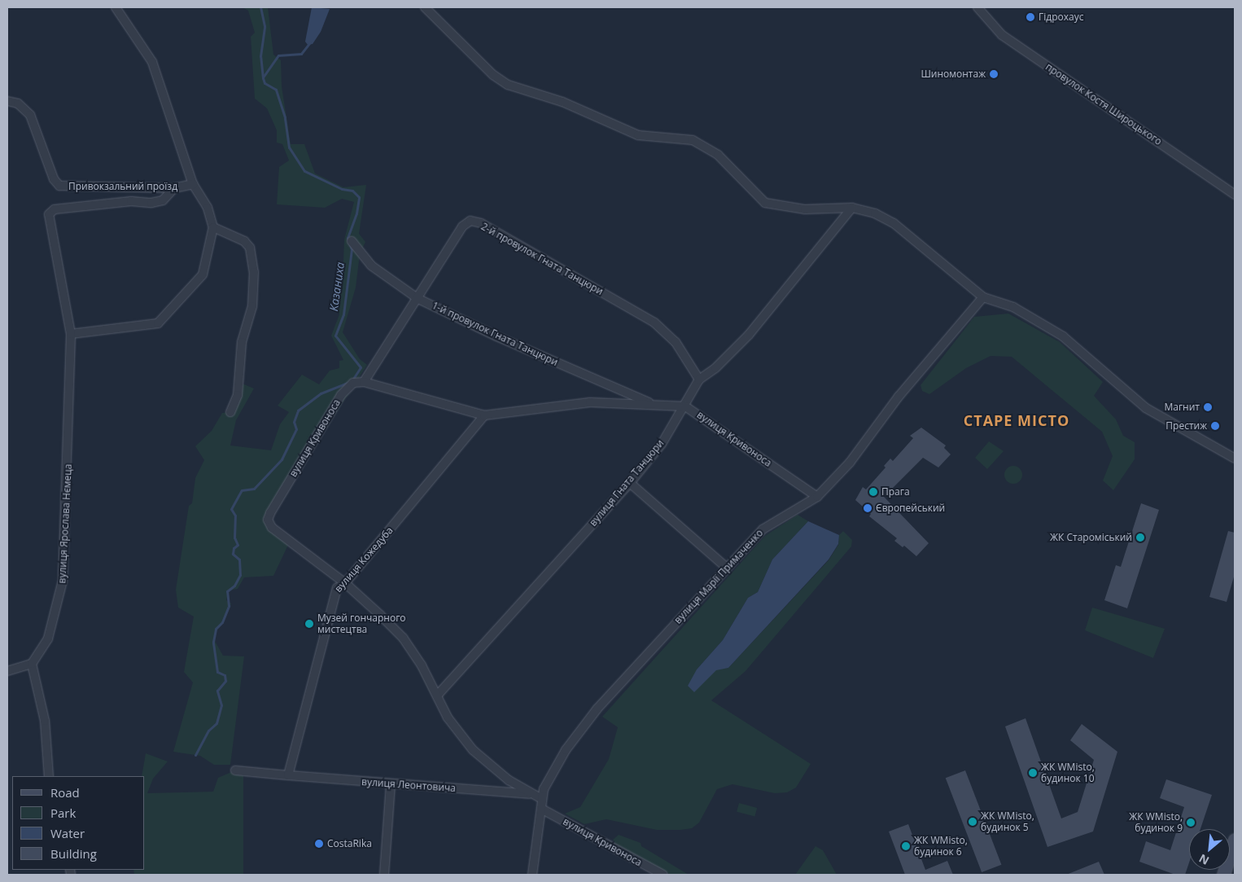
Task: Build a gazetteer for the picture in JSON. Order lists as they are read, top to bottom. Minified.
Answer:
{"streets":{"street":["провулок Костя Широцького","Привокзальний проїзд","2-й провулок Гната Танцюри","1-й провулок Гната Танцюри","вулиця Кривоноса","вулиця Гната Танцюри","вулиця Ярослава Нємеца","вулиця Кожедуба","вулиця Марії Примаченко","вулиця Леонтовича"]},"crossings":[["Привокзальний проїзд","вулиця Ярослава Нємеца"],["2-й провулок Гната Танцюри","1-й провулок Гната Танцюри"],["2-й провулок Гната Танцюри","вулиця Кривоноса"],["2-й провулок Гната Танцюри","вулиця Гната Танцюри"],["1-й провулок Гната Танцюри","вулиця Кривоноса"],["вулиця Кривоноса","вулиця Гната Танцюри"],["вулиця Кривоноса","вулиця Кожедуба"],["вулиця Кривоноса","вулиця Марії Примаченко"],["вулиця Кривоноса","вулиця Леонтовича"],["вулиця Кожедуба","вулиця Леонтовича"]],"districts":["СТАРЕ МІСТО"],"water":["Казаниха"],"places":["Гідрохаус","Шиномонтаж","Магнит","Престиж","Прага","Європейський","ЖК Староміський","Музей гончарного мистецтва","ЖК WMisto, будинок 10","ЖК WMisto, будинок 5","ЖК WMisto, будинок 9","CostaRika","ЖК WMisto, будинок 6"],"legend":["Road","Park","Water","Building"],"north":"bottom left"}
